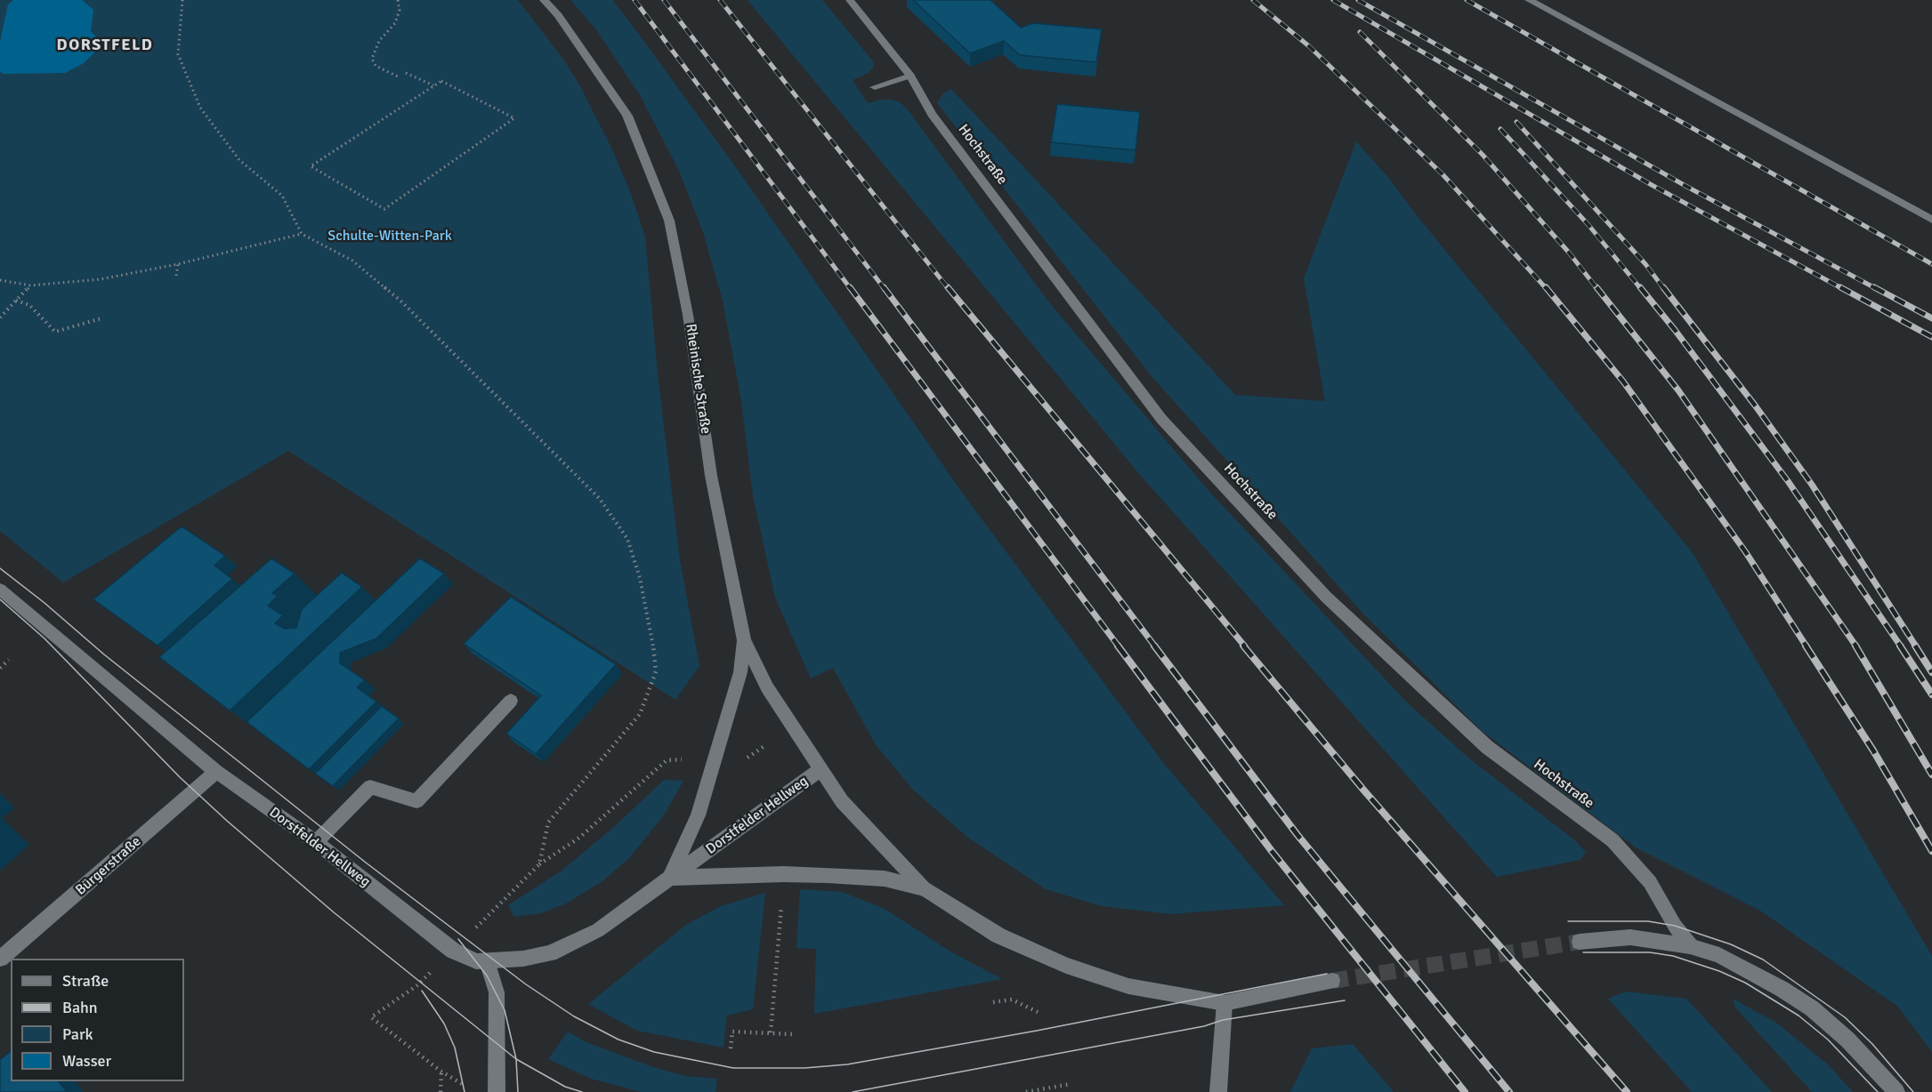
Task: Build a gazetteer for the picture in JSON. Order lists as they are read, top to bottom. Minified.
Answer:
{"streets":{"street":["Hochstraße","Rheinische Straße","Dorstfelder Hellweg","Bürgerstraße"]},"crossings":[["Rheinische Straße","Dorstfelder Hellweg"],["Dorstfelder Hellweg","Bürgerstraße"]],"districts":["DORSTFELD"],"parks":["Schulte-Witten-Park"],"legend":["Straße","Bahn","Park","Wasser"]}
